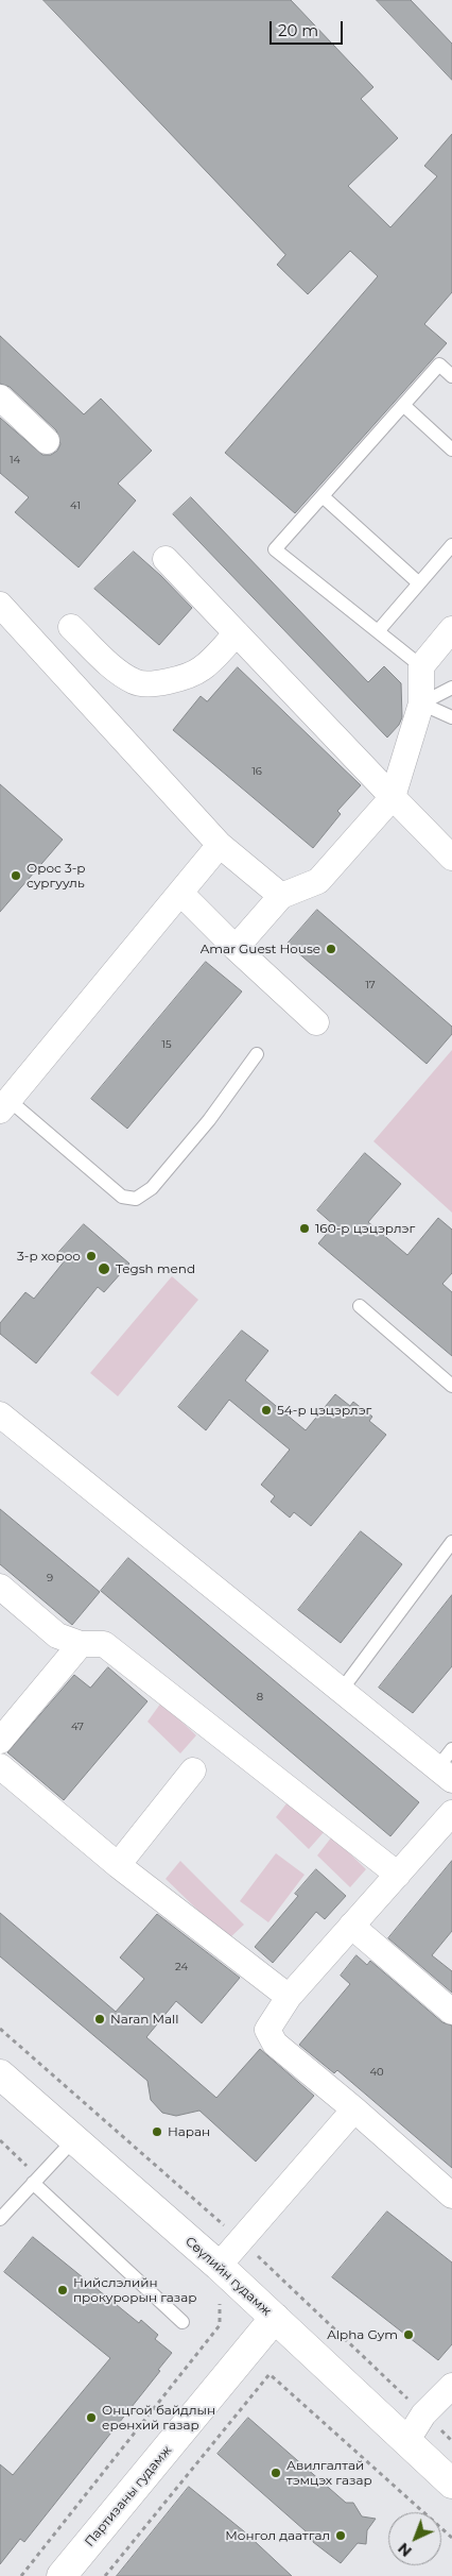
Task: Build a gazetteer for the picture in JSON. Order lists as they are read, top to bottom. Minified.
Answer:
{"streets":{"main road":["Сөүлийн гудамж","Партизаны гудамж"]},"crossings":[["Сөүлийн гудамж","Партизаны гудамж"]],"places":["Орос 3-р сургууль","Amar Guest House","160-р цэцэрлэг","3-р хороо","Tegsh mend","54-р цэцэрлэг","Naran Mall","Наран","Нийслэлийн прокурорын газар","Alpha Gym","Онцгой байдлын ерөнхий газар","Авилгалтай тэмцэх газар","Монгол даатгал"],"house_numbers":["14","41","16","17","15","9","8","47","24","40"],"scale_bar":"20 m","north":"bottom left"}
